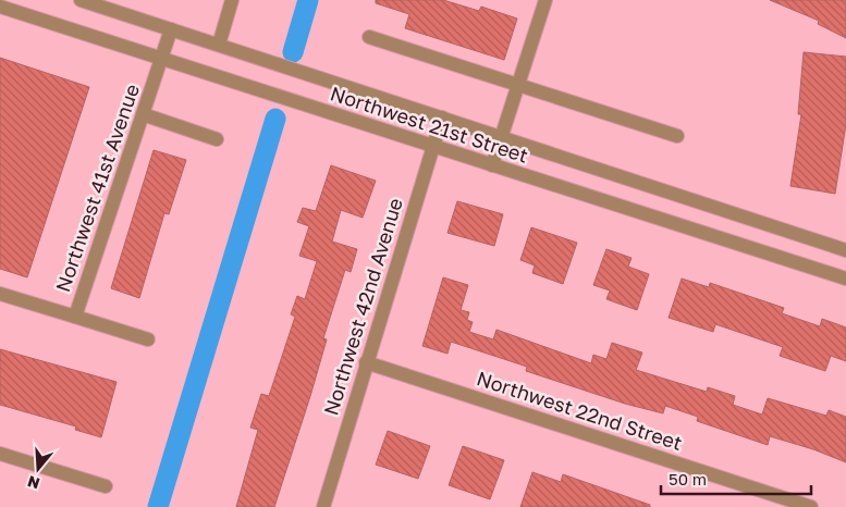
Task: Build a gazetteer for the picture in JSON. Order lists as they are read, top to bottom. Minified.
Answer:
{"streets":{"street":["Northwest 21st Street","Northwest 41st Avenue","Northwest 42nd Avenue","Northwest 22nd Street"]},"crossings":[["Northwest 21st Street","Northwest 41st Avenue"],["Northwest 21st Street","Northwest 42nd Avenue"],["Northwest 42nd Avenue","Northwest 22nd Street"]],"scale_bar":"50 m","north":"bottom"}
